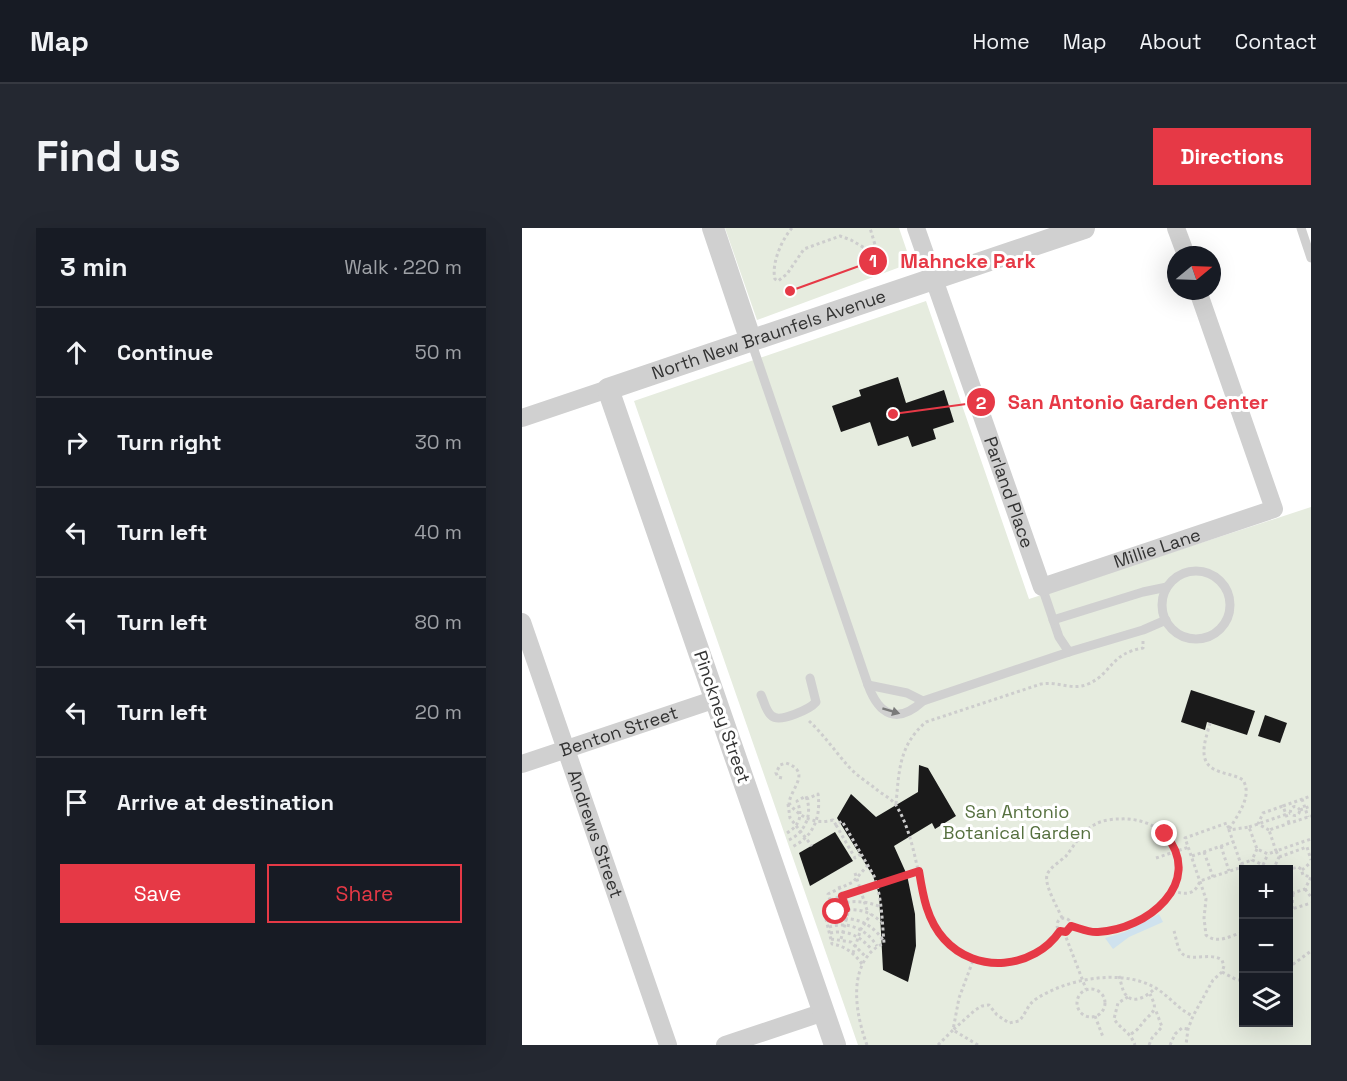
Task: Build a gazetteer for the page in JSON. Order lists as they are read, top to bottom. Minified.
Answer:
{"streets":{"street":["North New Braunfels Avenue","Parland Place","Millie Lane","Pinckney Street","Benton Street","Andrews Street"]},"crossings":[["North New Braunfels Avenue","Parland Place"],["North New Braunfels Avenue","Pinckney Street"],["Parland Place","Millie Lane"],["Pinckney Street","Benton Street"],["Benton Street","Andrews Street"]],"parks":["San Antonio Botanical Garden"],"places":["Mahncke Park","San Antonio Garden Center"],"north":"right","page":{"header":"Map","nav":["Home","Map","About","Contact"],"buttons":["Directions",["Save","Share"]],"title":"Find us","heading":["3 min","Walk · 220 m"],"list":[["Continue","50 m"],["Turn right","30 m"],["Turn left","40 m"],["Turn left","80 m"],["Turn left","20 m"],"Arrive at destination"],"map_buttons":["+","−"]}}
